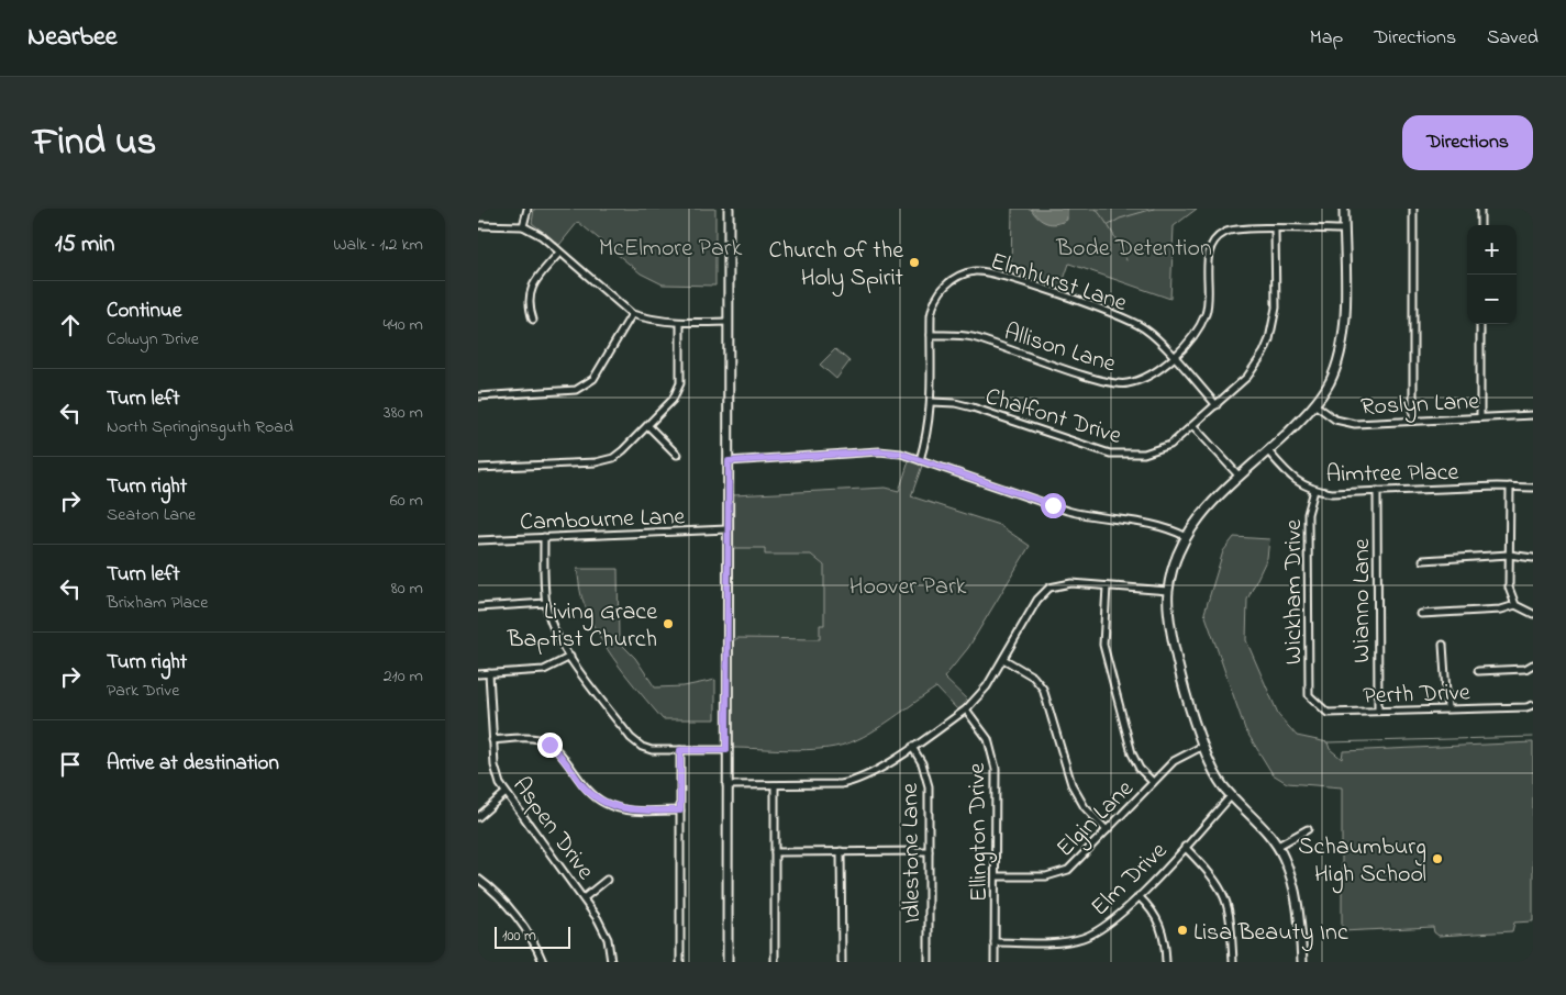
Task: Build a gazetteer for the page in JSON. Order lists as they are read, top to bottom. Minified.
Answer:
{"streets":{"street":["Elmhurst Lane","Allison Lane","Roslyn Lane","Chalfont Drive","Aimtree Place","Cambourne Lane","Wickham Drive","Wianno Lane","Perth Drive","Elgin Lane","Aspen Drive","Ellington Drive","Idlestone Lane","Elm Drive"]},"crossings":[["Elmhurst Lane","Allison Lane"],["Elmhurst Lane","Chalfont Drive"],["Allison Lane","Chalfont Drive"],["Aimtree Place","Wickham Drive"],["Aimtree Place","Wianno Lane"],["Wickham Drive","Perth Drive"],["Wianno Lane","Perth Drive"],["Elgin Lane","Ellington Drive"],["Ellington Drive","Elm Drive"]],"parks":["McElmore Park","Bode Detention","Hoover Park"],"places":["Church of the Holy Spirit","Living Grace Baptist Church","Schaumburg High School","Lisa Beauty Inc"],"scale_bar":"100 m","page":{"header":"Nearbee","nav":["Map","Directions","Saved"],"title":"Find us","buttons":"Directions","heading":["15 min","Walk · 1.2 km"],"map_buttons":["+","−"],"list":[["Continue","Colwyn Drive","440 m"],["Turn left","North Springinsguth Road","380 m"],["Turn right","Seaton Lane","60 m"],["Turn left","Brixham Place","80 m"],["Turn right","Park Drive","210 m"],"Arrive at destination"],"scale":"100 m"}}
